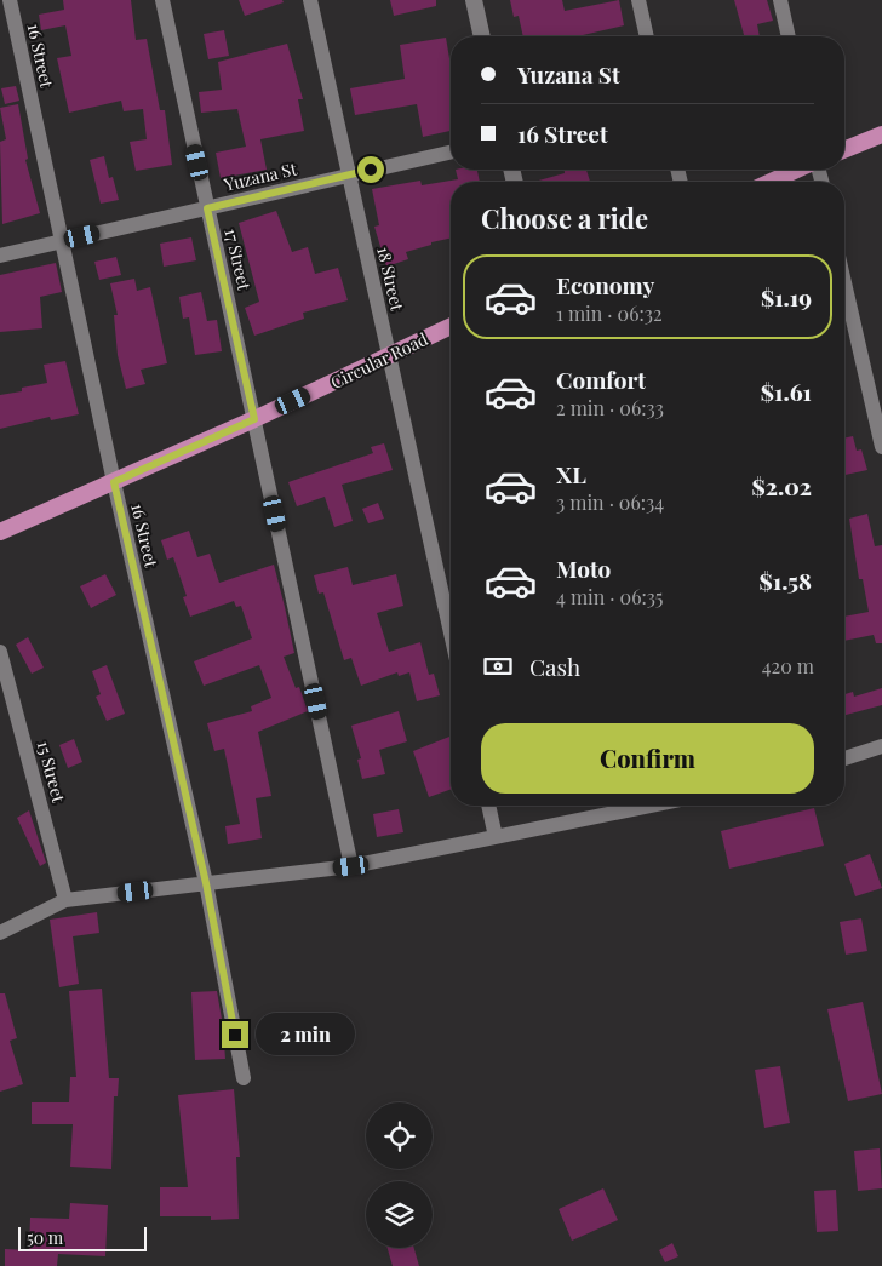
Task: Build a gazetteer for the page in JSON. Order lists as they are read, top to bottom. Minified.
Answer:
{"streets":{"main road":["Circular Road"],"street":["16 Street","Yuzana St","17 Street","18 Street","15 Street"]},"crossings":[["16 Street","Yuzana St"],["16 Street","Circular Road"],["Yuzana St","17 Street"],["Yuzana St","18 Street"],["17 Street","Circular Road"],["18 Street","Circular Road"]],"scale_bar":"50 m","page":{"banner":["Yuzana St","16 Street"],"heading":"Choose a ride","list":[{"name":"Economy","note":"1 min · 06:32","value":"$1.19"},{"name":"Comfort","note":"2 min · 06:33","value":"$1.61"},{"name":"XL","note":"3 min · 06:34","value":"$2.02"},{"name":"Moto","note":"4 min · 06:35","value":"$1.58"}],"pay":["Cash","420 m"],"buttons":"Confirm","bubble":"2 min","scale":"50 m"}}
